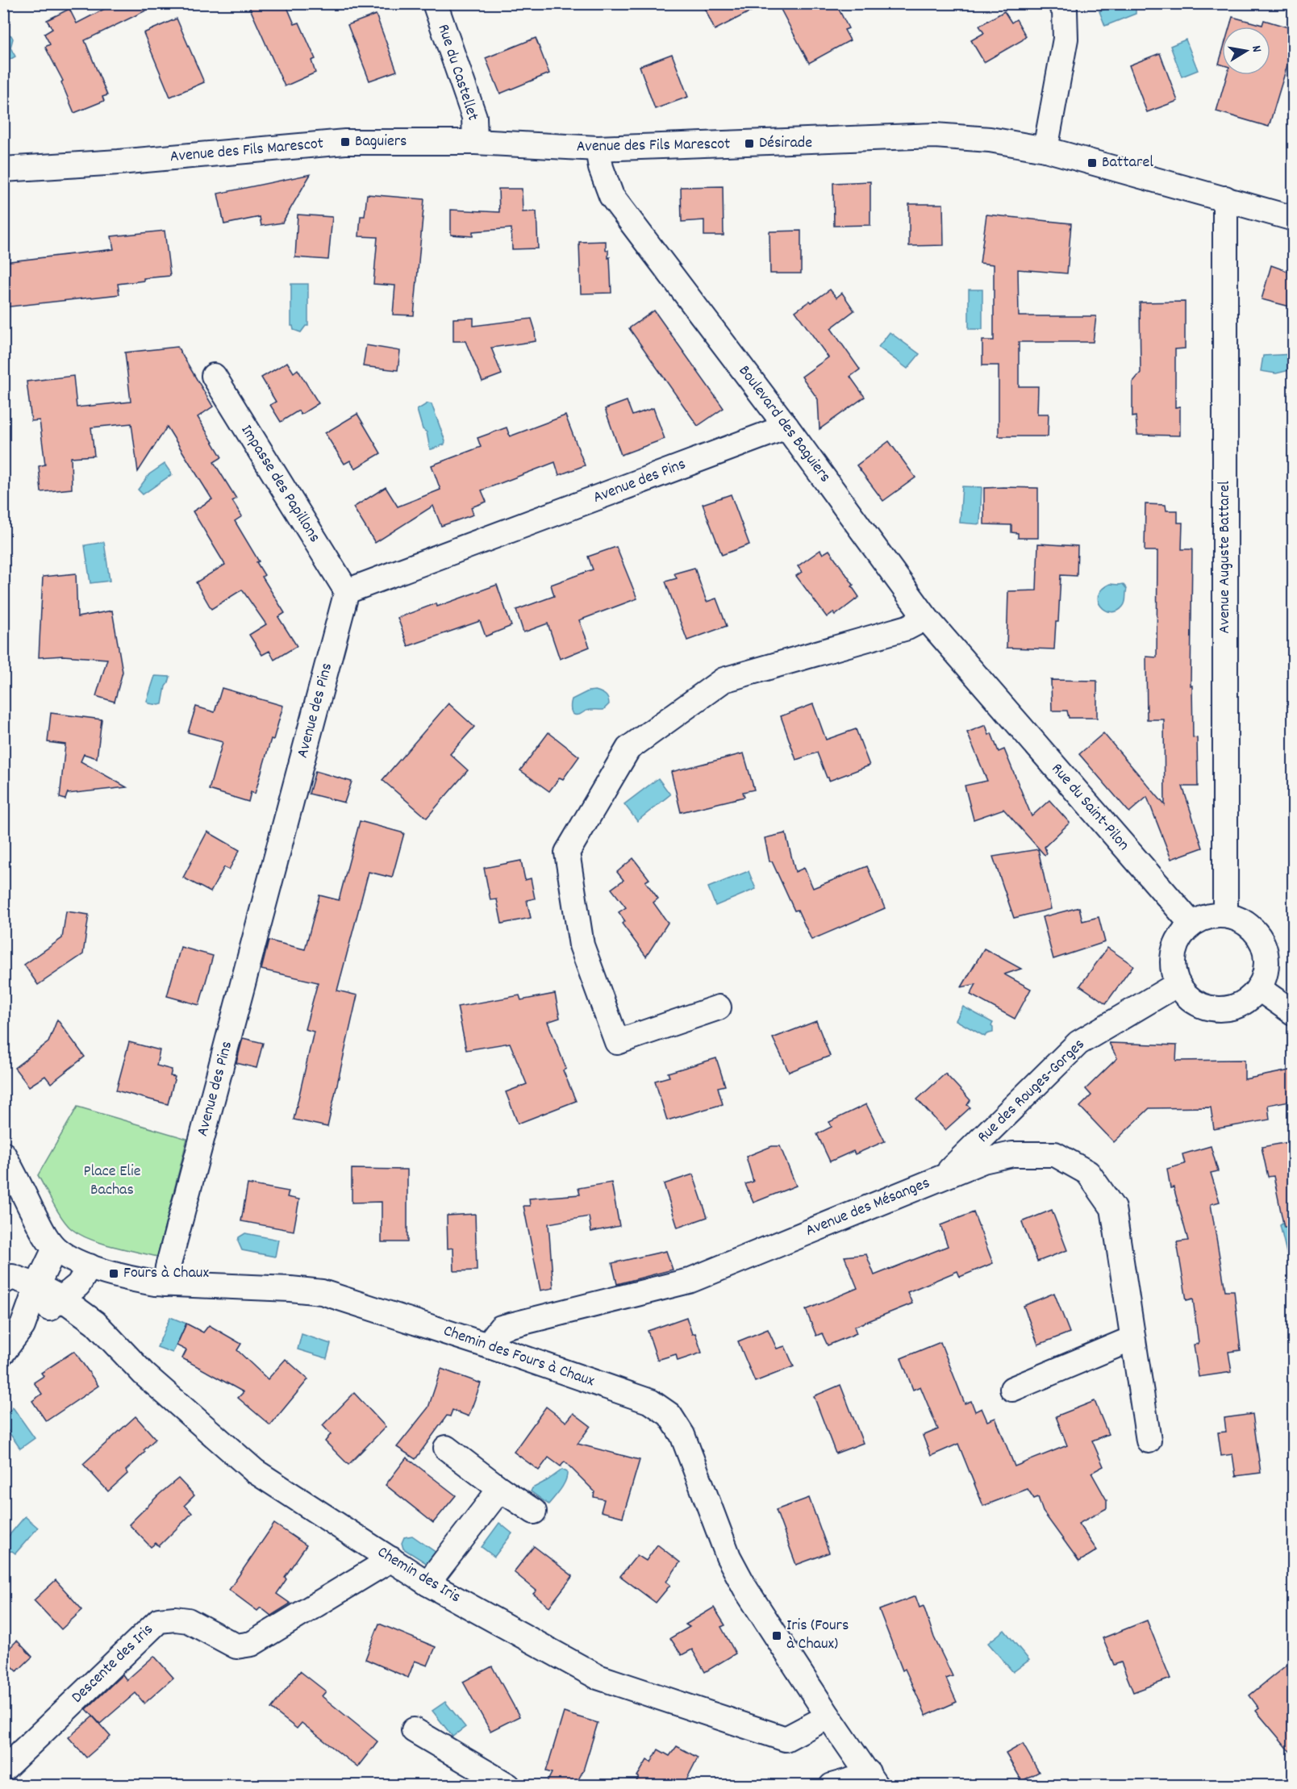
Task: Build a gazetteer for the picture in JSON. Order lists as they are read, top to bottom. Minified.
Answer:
{"streets":{"street":["Rue du Castellet","Avenue des Fils Marescot","Boulevard des Baguiers","Avenue des Pins","Impasse des Papillons","Avenue Auguste Battarel","Rue du Saint-Pilon","Rue des Rouges-Gorges","Avenue des Mésanges","Chemin des Fours à Chaux","Chemin des Iris","Descente des Iris"]},"crossings":[["Rue du Castellet","Avenue des Fils Marescot"],["Avenue des Fils Marescot","Boulevard des Baguiers"],["Avenue des Fils Marescot","Avenue Auguste Battarel"],["Boulevard des Baguiers","Avenue des Pins"],["Boulevard des Baguiers","Rue du Saint-Pilon"],["Avenue des Pins","Impasse des Papillons"],["Avenue des Pins","Chemin des Fours à Chaux"],["Avenue Auguste Battarel","Rue du Saint-Pilon"],["Avenue Auguste Battarel","Rue des Rouges-Gorges"],["Rue du Saint-Pilon","Rue des Rouges-Gorges"],["Rue des Rouges-Gorges","Avenue des Mésanges"],["Avenue des Mésanges","Chemin des Fours à Chaux"],["Chemin des Fours à Chaux","Chemin des Iris"],["Chemin des Iris","Descente des Iris"]],"parks":["Place Elie Bachas"],"places":{"transit":["Baguiers","Désirade","Battarel","Fours à Chaux","Iris (Fours à Chaux)"]},"north":"right"}
